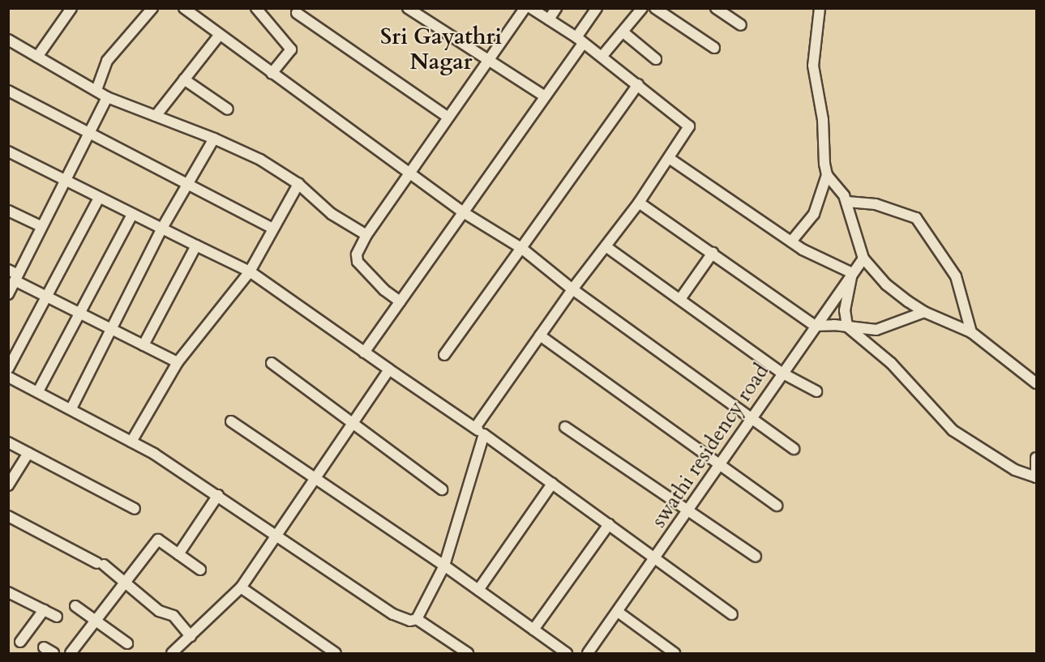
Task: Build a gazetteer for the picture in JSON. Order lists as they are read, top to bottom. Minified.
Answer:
{"streets":{"street":["swathi residency road"]},"districts":["Sri Gayathri Nagar"]}
